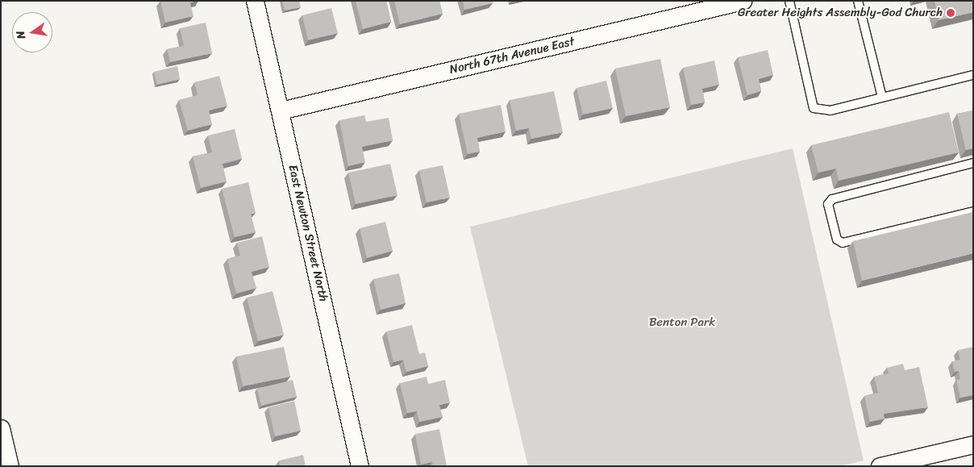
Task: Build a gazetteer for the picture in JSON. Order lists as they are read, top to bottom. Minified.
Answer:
{"streets":{"street":["North 67th Avenue East","East Newton Street North"]},"crossings":[["North 67th Avenue East","East Newton Street North"]],"parks":["Benton Park"],"places":["Greater Heights Assembly-God Church"],"north":"left"}
